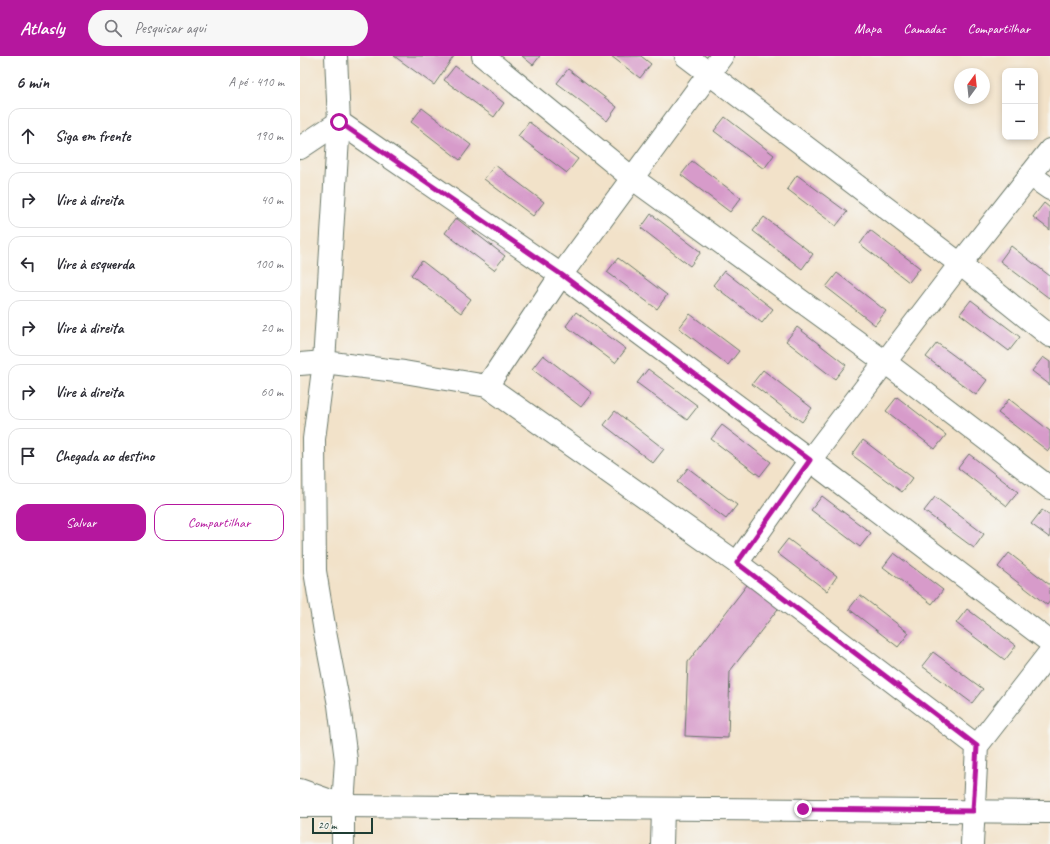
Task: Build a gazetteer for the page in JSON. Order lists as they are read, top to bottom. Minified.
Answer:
{"scale_bar":"20 m","north":"top","page":{"header":"Atlasly","search":"Pesquisar aqui","nav":["Mapa","Camadas","Compartilhar"],"heading":["6 min","A pé · 410 m"],"map_buttons":["+","−"],"list":[["Siga em frente","190 m"],["Vire à direita","40 m"],["Vire à esquerda","100 m"],["Vire à direita","20 m"],["Vire à direita","60 m"],"Chegada ao destino"],"buttons":["Salvar","Compartilhar"],"scale":"20 m"}}
